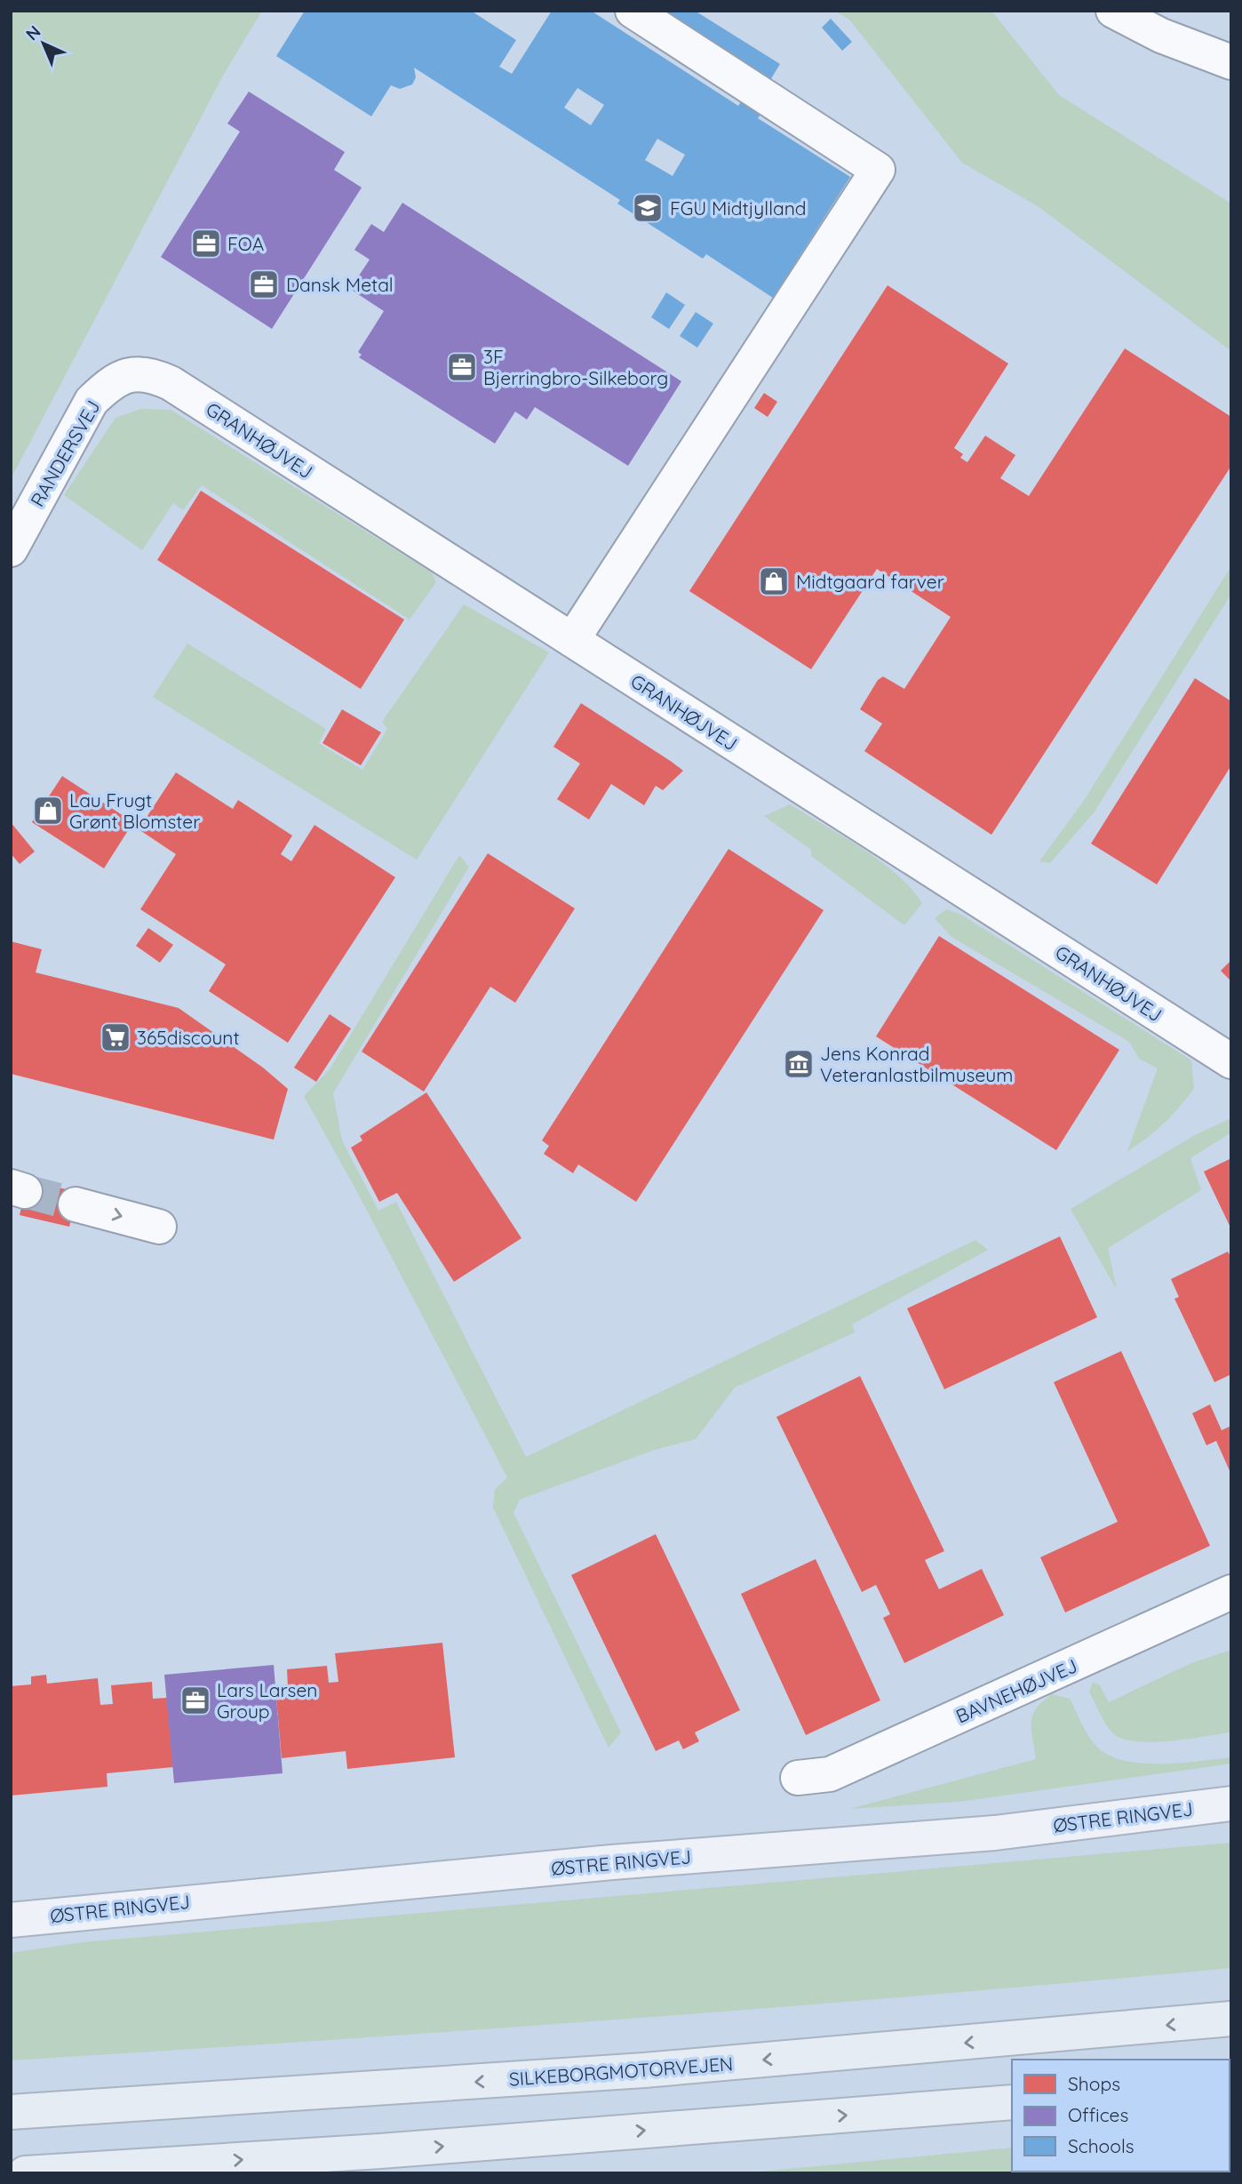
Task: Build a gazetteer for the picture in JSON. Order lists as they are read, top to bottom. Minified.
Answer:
{"streets":{"highway":["SILKEBORGMOTORVEJEN"],"main road":["ØSTRE RINGVEJ"],"street":["GRANHØJVEJ","RANDERSVEJ","BAVNEHØJVEJ"]},"crossings":[["GRANHØJVEJ","RANDERSVEJ"]],"places":{"school or university":["FGU Midtjylland"],"office":["FOA","Dansk Metal","3F Bjerringbro-Silkeborg","Lars Larsen Group"],"shop":["Midtgaard farver","Lau Frugt Grønt Blomster"],"supermarket":["365discount"],"museum":["Jens Konrad Veteranlastbilmuseum"]},"legend":["Shops","Offices","Schools"],"north":"top left"}
